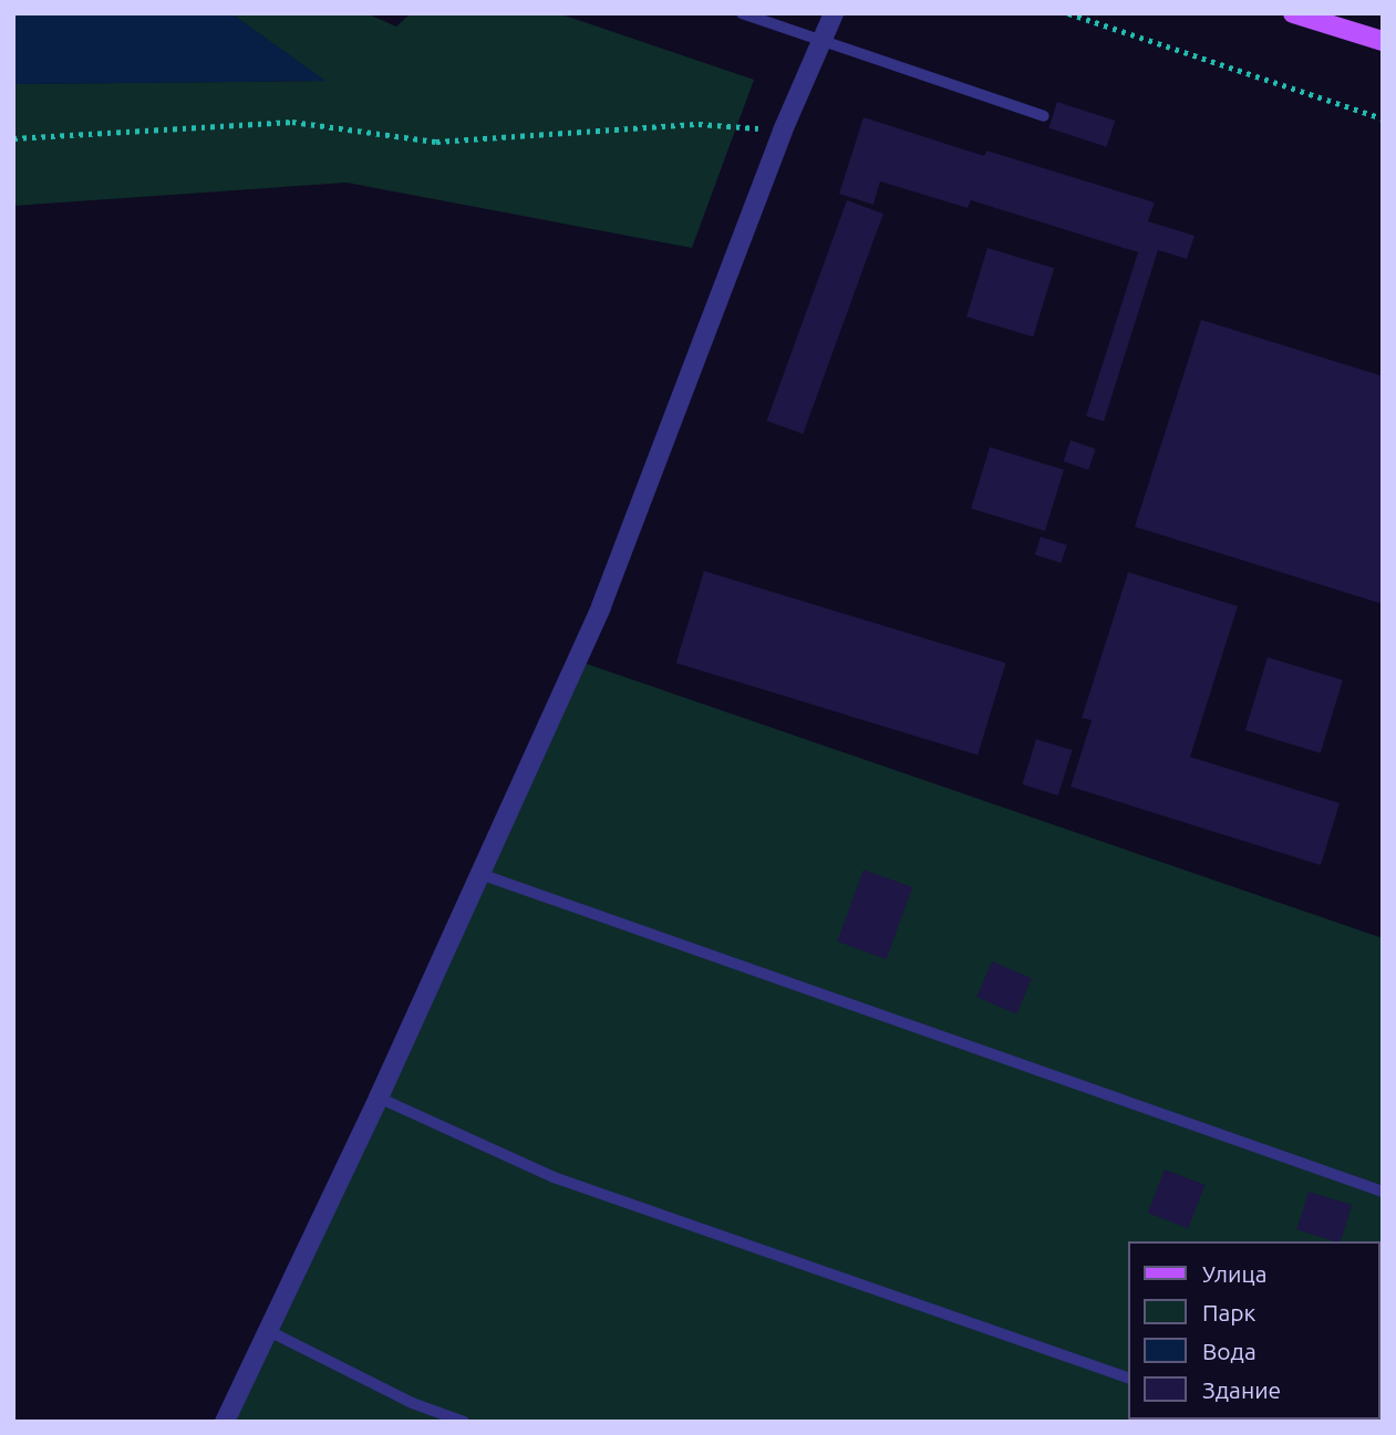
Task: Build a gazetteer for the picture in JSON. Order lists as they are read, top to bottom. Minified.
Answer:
{"legend":["Улица","Парк","Вода","Здание"]}
